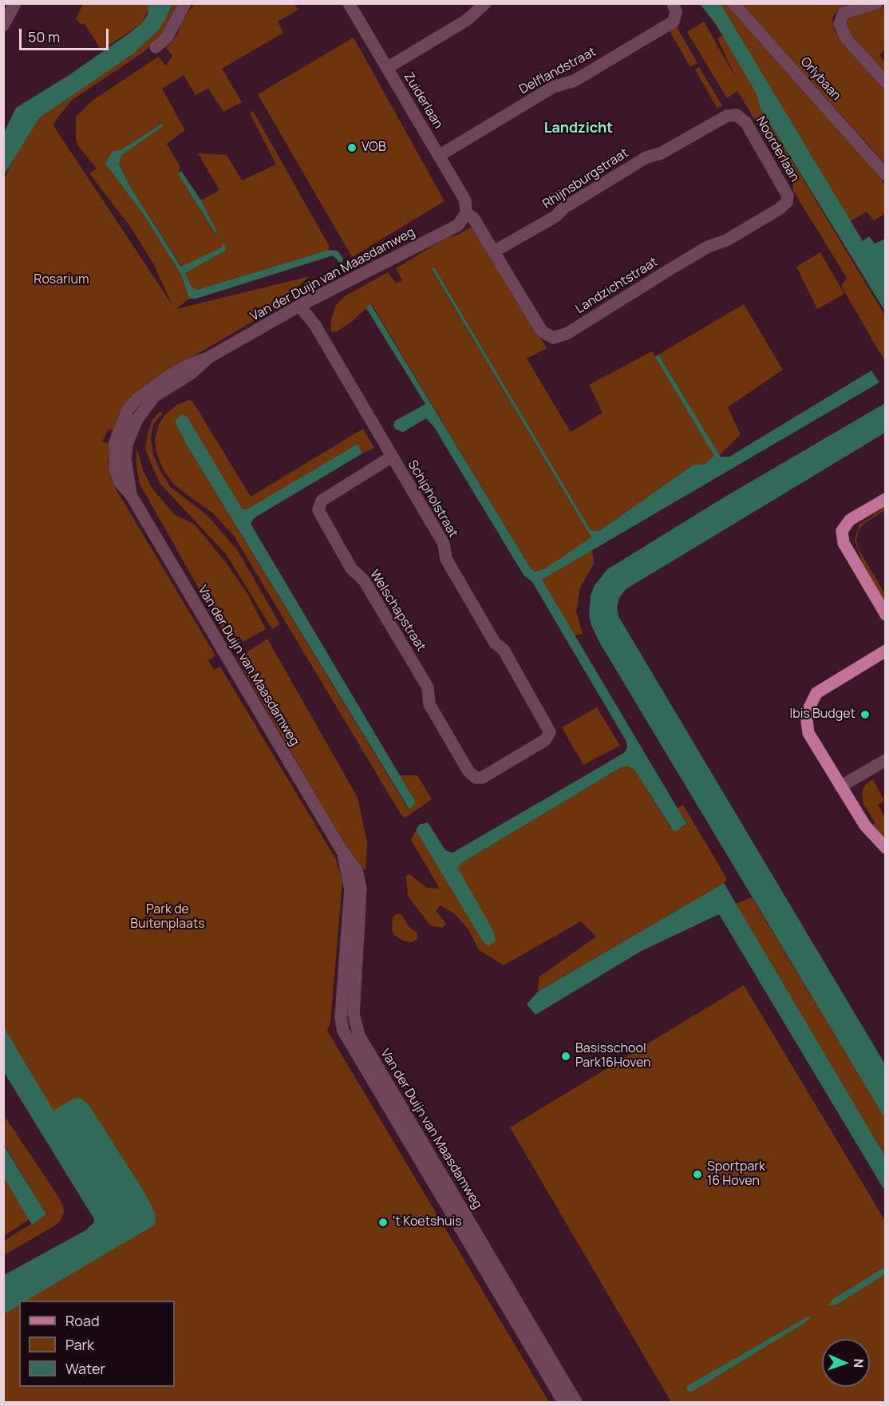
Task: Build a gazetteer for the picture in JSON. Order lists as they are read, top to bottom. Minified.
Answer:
{"streets":{"street":["Delflandstraat","Orlybaan","Zuiderlaan","Noorderlaan","Rhijnsburgstraat","Van der Duijn van Maasdamweg","Landzichtstraat","Schipholstraat","Welschapstraat"]},"crossings":[["Delflandstraat","Zuiderlaan"],["Zuiderlaan","Van der Duijn van Maasdamweg"],["Noorderlaan","Rhijnsburgstraat"],["Noorderlaan","Landzichtstraat"],["Rhijnsburgstraat","Landzichtstraat"],["Van der Duijn van Maasdamweg","Schipholstraat"],["Schipholstraat","Welschapstraat"]],"districts":["Landzicht"],"parks":["Rosarium","Park de Buitenplaats"],"places":["VOB","Ibis Budget","Basisschool Park16Hoven","Sportpark 16 Hoven","'t Koetshuis"],"legend":["Road","Park","Water"],"scale_bar":"50 m","north":"right"}
